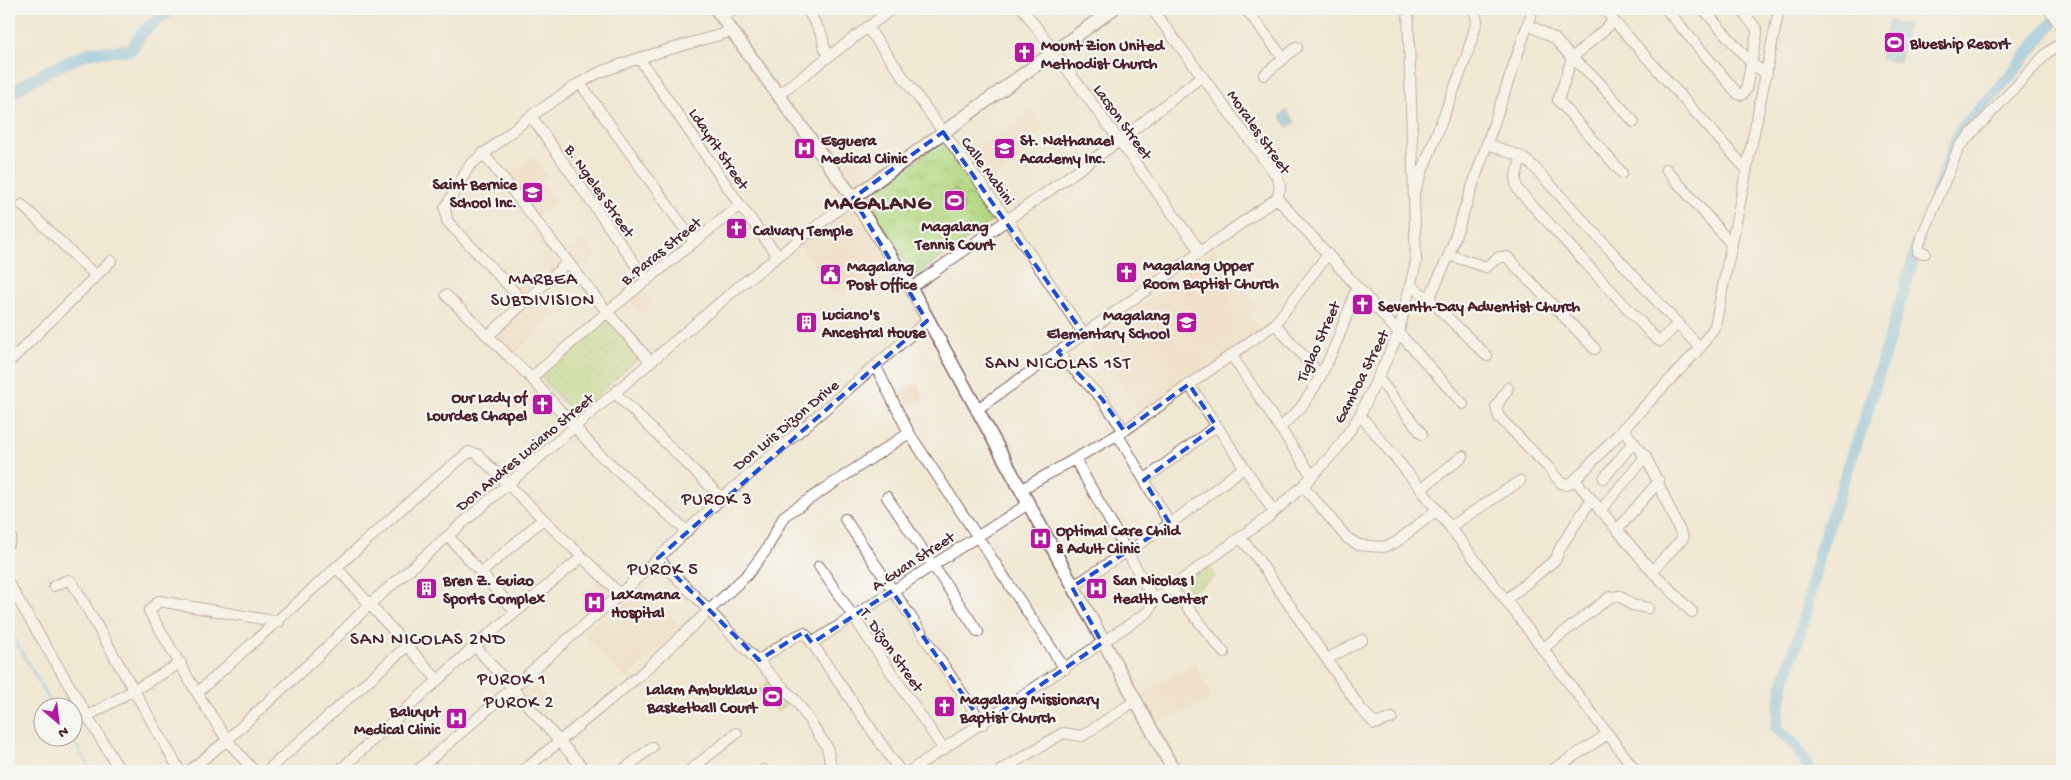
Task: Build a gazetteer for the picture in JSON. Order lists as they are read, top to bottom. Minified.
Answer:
{"streets":{"street":["Lacson Street","Morales Street","Ldayrit Street","Calle Mabini","B. Ngeles Street","B.Paras Street","Tiglao Street","Gamboa Street","Don Luis Dizon Drive","Don Andres Luciano Street","A.Guan Street","T. Dizon Street"]},"crossings":[["Morales Street","Tiglao Street"],["Morales Street","Gamboa Street"],["Ldayrit Street","B.Paras Street"],["Ldayrit Street","Don Andres Luciano Street"],["B. Ngeles Street","B.Paras Street"],["Gamboa Street","T. Dizon Street"],["A.Guan Street","T. Dizon Street"]],"districts":["MAGALANG","MARBEA SUBDIVISION","SAN NICOLAS 1ST","PUROK 3","PUROK 5","SAN NICOLAS 2ND","PUROK 1","PUROK 2"],"places":{"sports":["Blueship Resort","Magalang Tennis Court","Lalam Ambuklaw Basketball Court"],"church":["Mount Zion United Methodist Church","Calvary Temple","Magalang Upper Room Baptist Church","Seventh-Day Adventist Church","Our Lady of Lourdes Chapel","Magalang Missionary Baptist Church"],"hospital":["Esguera Medical Clinic","Optimal Care Child & Adult Clinic","San Nicolas I Health Center","Laxamana Hospital","Baluyut Medical Clinic"],"school or university":["St. Nathanael Academy Inc.","Saint Bernice School Inc.","Magalang Elementary School"],"public building":["Magalang Post Office"],"building":["Luciano's Ancestral House","Bren Z. Guiao Sports Complex"]},"north":"bottom right"}
